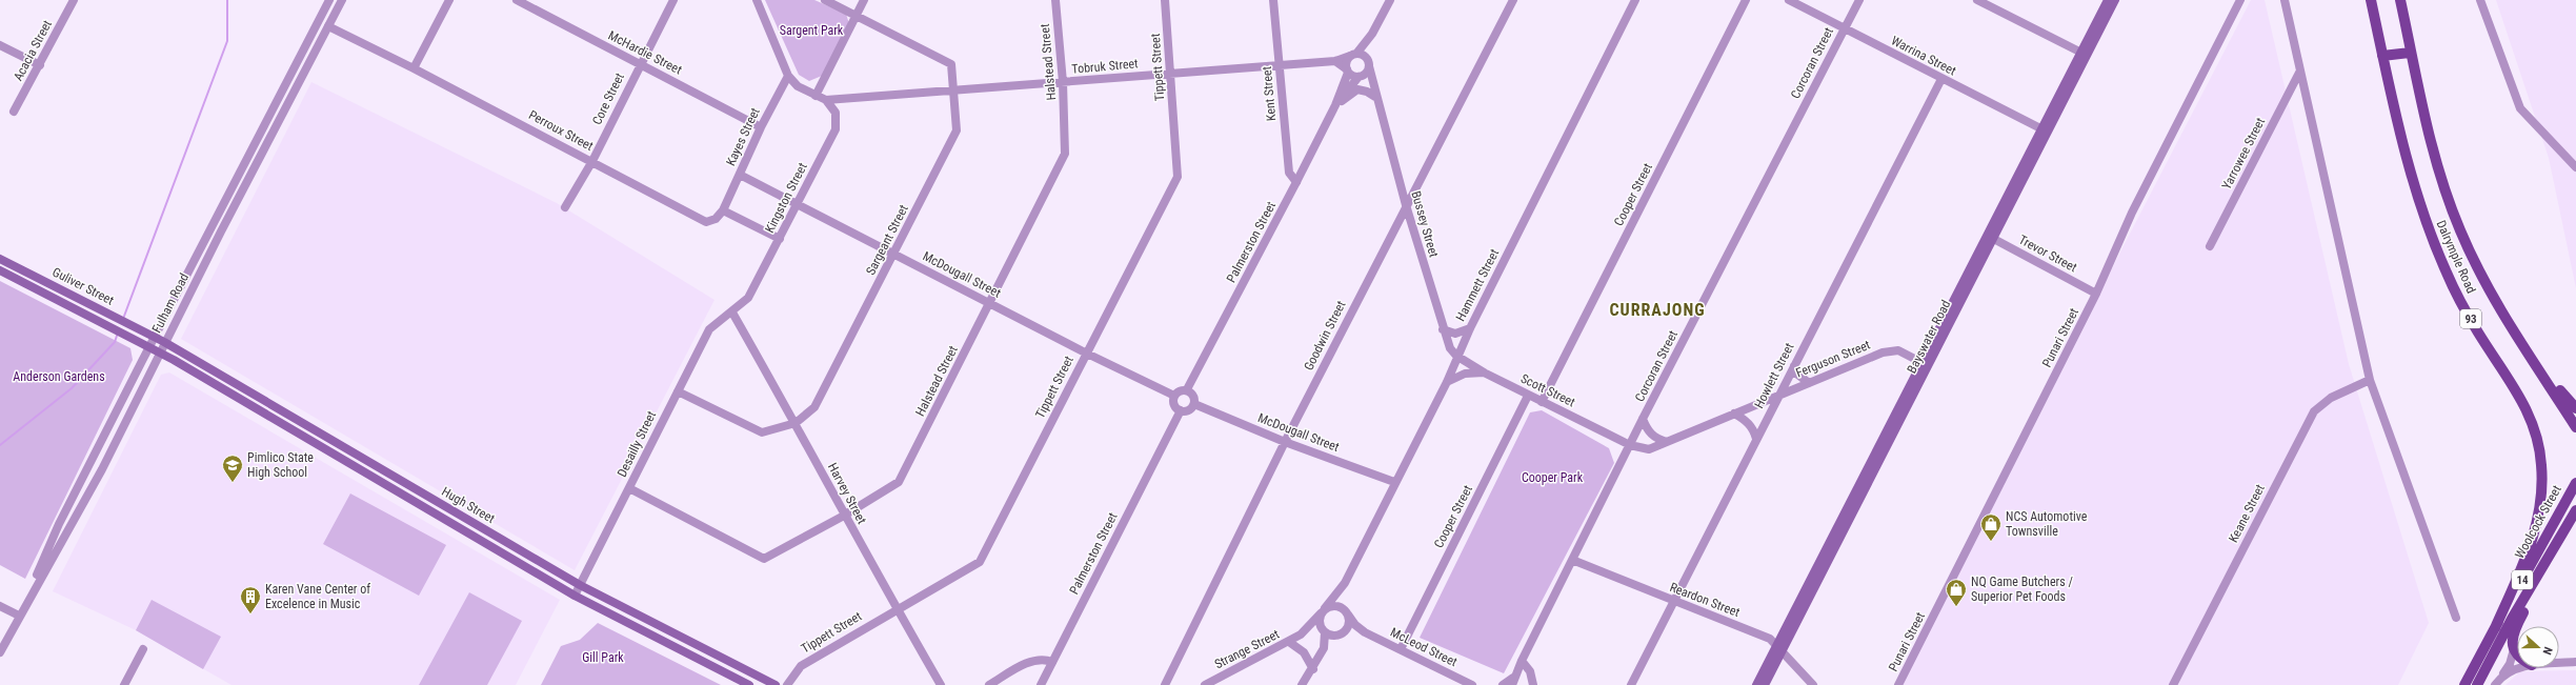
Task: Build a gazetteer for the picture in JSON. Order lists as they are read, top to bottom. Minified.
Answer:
{"streets":{"main road":["Dalrymple Road","Guliver Street","93","Bayswater Road","Hugh Street","Woolcock Street","14"],"street":["Acacia Street","McHardie Street","Warrina Street","Halstead Street","Corcoran Street","Tobruk Street","Tippett Street","Kent Street","Core Street","Perroux Street","Kayes Street","Yarrowee Street","Cooper Street","Kingston Street","Bussey Street","Sargeant Street","Palmerston Street","Trevor Street","McDougall Street","Hammett Street","Fulham Road","Goodwin Street","Punari Street","Ferguson Street","Howlett Street","Scott Street","Desailly Street","Harvey Street","Keane Street","Reardon Street","McLeod Street","Strange Street"]},"crossings":[["McHardie Street","Core Street"],["McHardie Street","Kayes Street"],["Warrina Street","Corcoran Street"],["Warrina Street","Bayswater Road"],["Warrina Street","Howlett Street"],["Halstead Street","Tobruk Street"],["Halstead Street","McDougall Street"],["Halstead Street","Desailly Street"],["Halstead Street","Harvey Street"],["Corcoran Street","Ferguson Street"],["Corcoran Street","Scott Street"],["Corcoran Street","Reardon Street"],["Tobruk Street","Tippett Street"],["Tobruk Street","Kent Street"],["Tobruk Street","Kingston Street"],["Tobruk Street","Sargeant Street"],["Tobruk Street","Palmerston Street"],["Tippett Street","McDougall Street"],["Tippett Street","Harvey Street"],["Kent Street","Palmerston Street"],["Core Street","Perroux Street"],["Perroux Street","Kayes Street"],["Perroux Street","Fulham Road"],["Kayes Street","McDougall Street"],["Cooper Street","Scott Street"],["Cooper Street","McLeod Street"],["Kingston Street","McDougall Street"],["Kingston Street","Desailly Street"],["Kingston Street","Harvey Street"],["Bussey Street","Palmerston Street"],["Bussey Street","Hammett Street"],["Bussey Street","Goodwin Street"],["Bussey Street","Scott Street"],["Sargeant Street","McDougall Street"],["Sargeant Street","Desailly Street"],["Sargeant Street","Harvey Street"],["Palmerston Street","McDougall Street"],["Trevor Street","Bayswater Road"],["Trevor Street","Punari Street"],["Dalrymple Road","Woolcock Street"],["McDougall Street","Hammett Street"],["McDougall Street","Goodwin Street"],["Hammett Street","Scott Street"],["Hammett Street","McLeod Street"],["Hammett Street","Strange Street"],["Guliver Street","Fulham Road"],["Guliver Street","Hugh Street"],["Fulham Road","Hugh Street"],["Bayswater Road","Ferguson Street"],["Bayswater Road","Reardon Street"],["Ferguson Street","Howlett Street"],["Ferguson Street","Scott Street"],["Howlett Street","Reardon Street"],["Desailly Street","Harvey Street"],["Desailly Street","Hugh Street"],["McLeod Street","Strange Street"]],"districts":["CURRAJONG"],"parks":["Sargent Park","Anderson Gardens","Cooper Park","Gill Park"],"places":{"school or university":["Pimlico State High School"],"shop":["NCS Automotive Townsville","NQ Game Butchers / Superior Pet Foods"],"building":["Karen Vane Center of Excelence in Music"]},"north":"right"}
